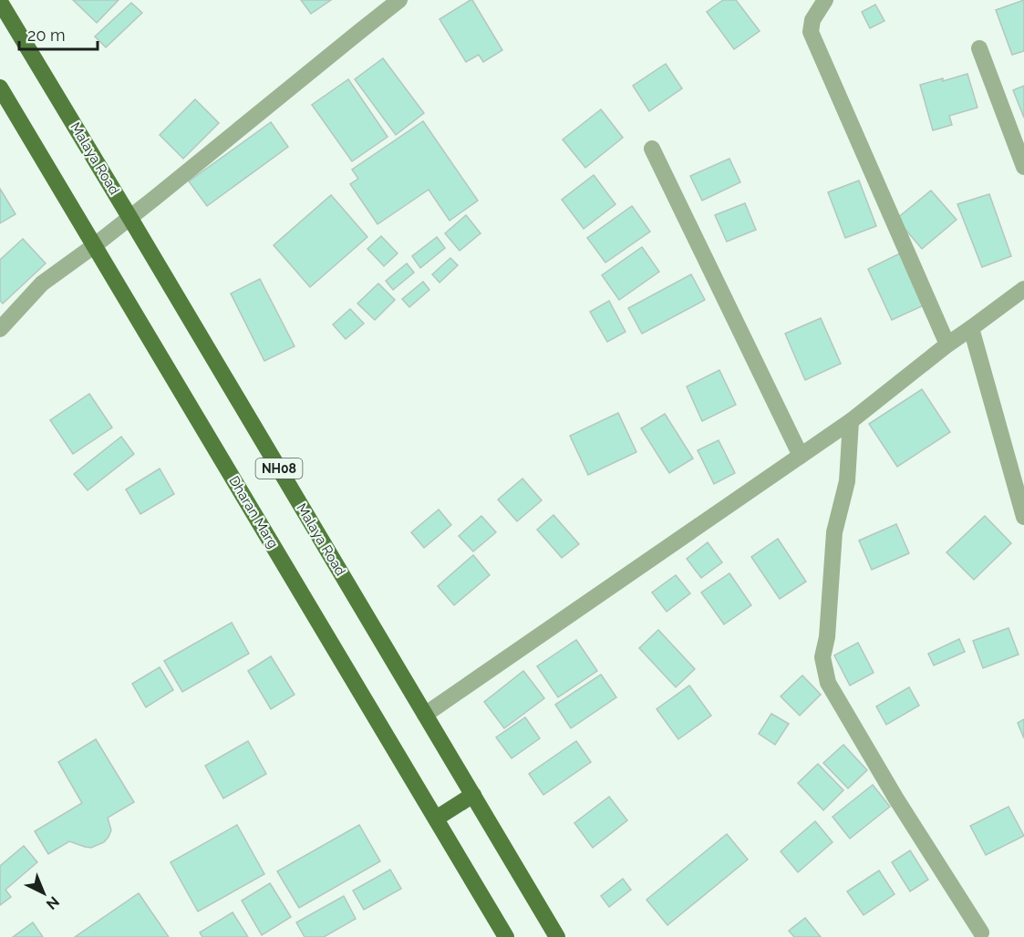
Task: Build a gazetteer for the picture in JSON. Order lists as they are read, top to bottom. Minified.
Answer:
{"streets":{"main road":["Malaya Road","NH08","Dharan Marg"]},"scale_bar":"20 m","north":"bottom right"}
